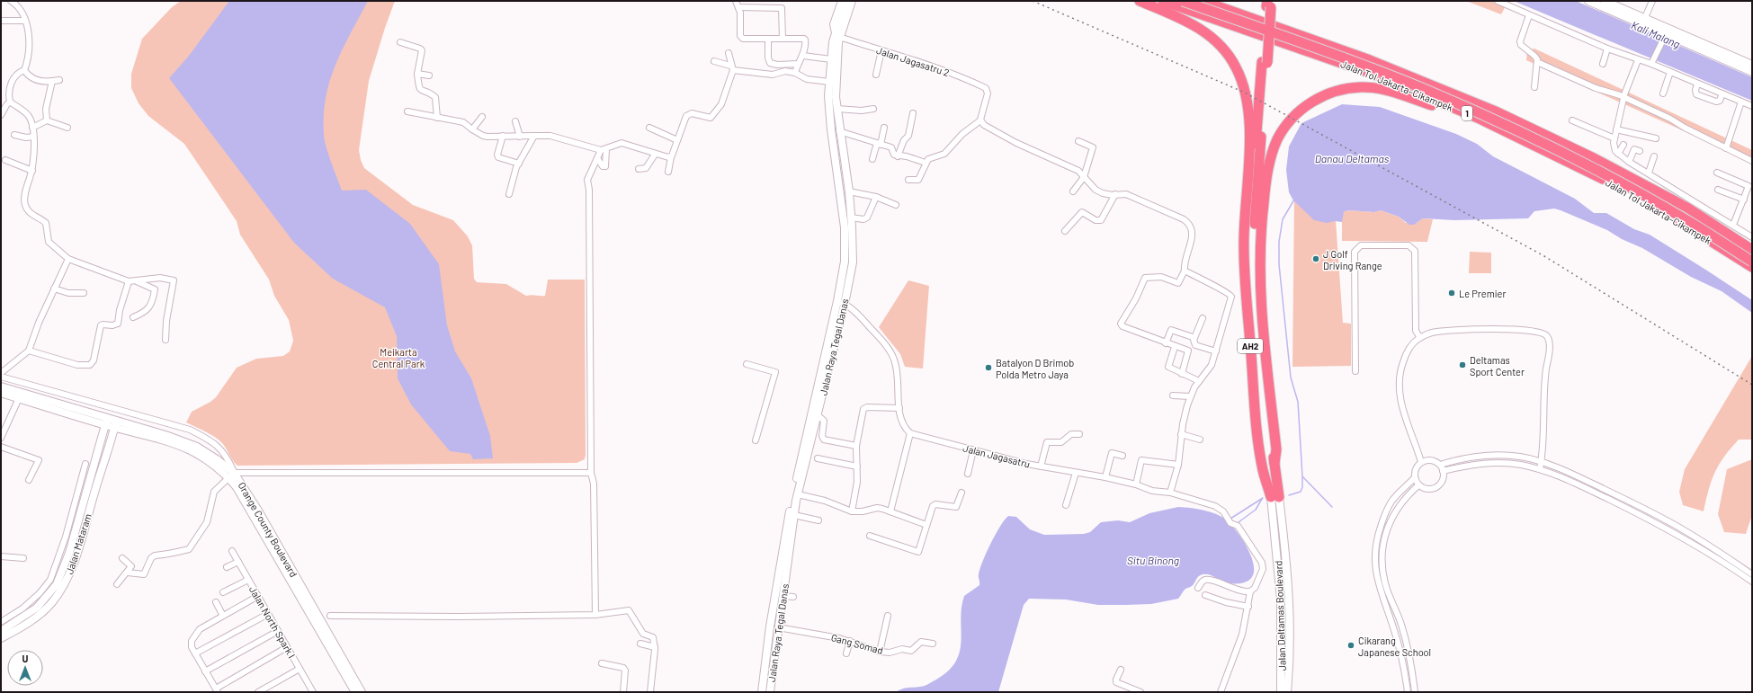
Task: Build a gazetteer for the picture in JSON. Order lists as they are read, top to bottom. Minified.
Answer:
{"streets":{"highway":["Jalan Tol Jakarta–Cikampek","1","AH2"],"street":["Jalan Jagasatru 2","Jalan Raya Tegal Danas","Jalan Jagasatru","Orange County Boulevard","Jalan Mataram","Jalan Deltamas Boulevard","Jalan North Spark I","Gang Somad"]},"crossings":[["Jalan Jagasatru 2","Jalan Raya Tegal Danas"],["AH2","Jalan Deltamas Boulevard"],["Jalan Raya Tegal Danas","Gang Somad"],["Orange County Boulevard","Jalan Mataram"]],"water":["Kali Malang","Danau Deltamas","Situ Binong"],"parks":["Meikarta Central Park"],"places":["J Golf Driving Range","Le Premier","Deltamas Sport Center","Batalyon D Brimob Polda Metro Jaya","Cikarang Japanese School"],"north":"top"}
